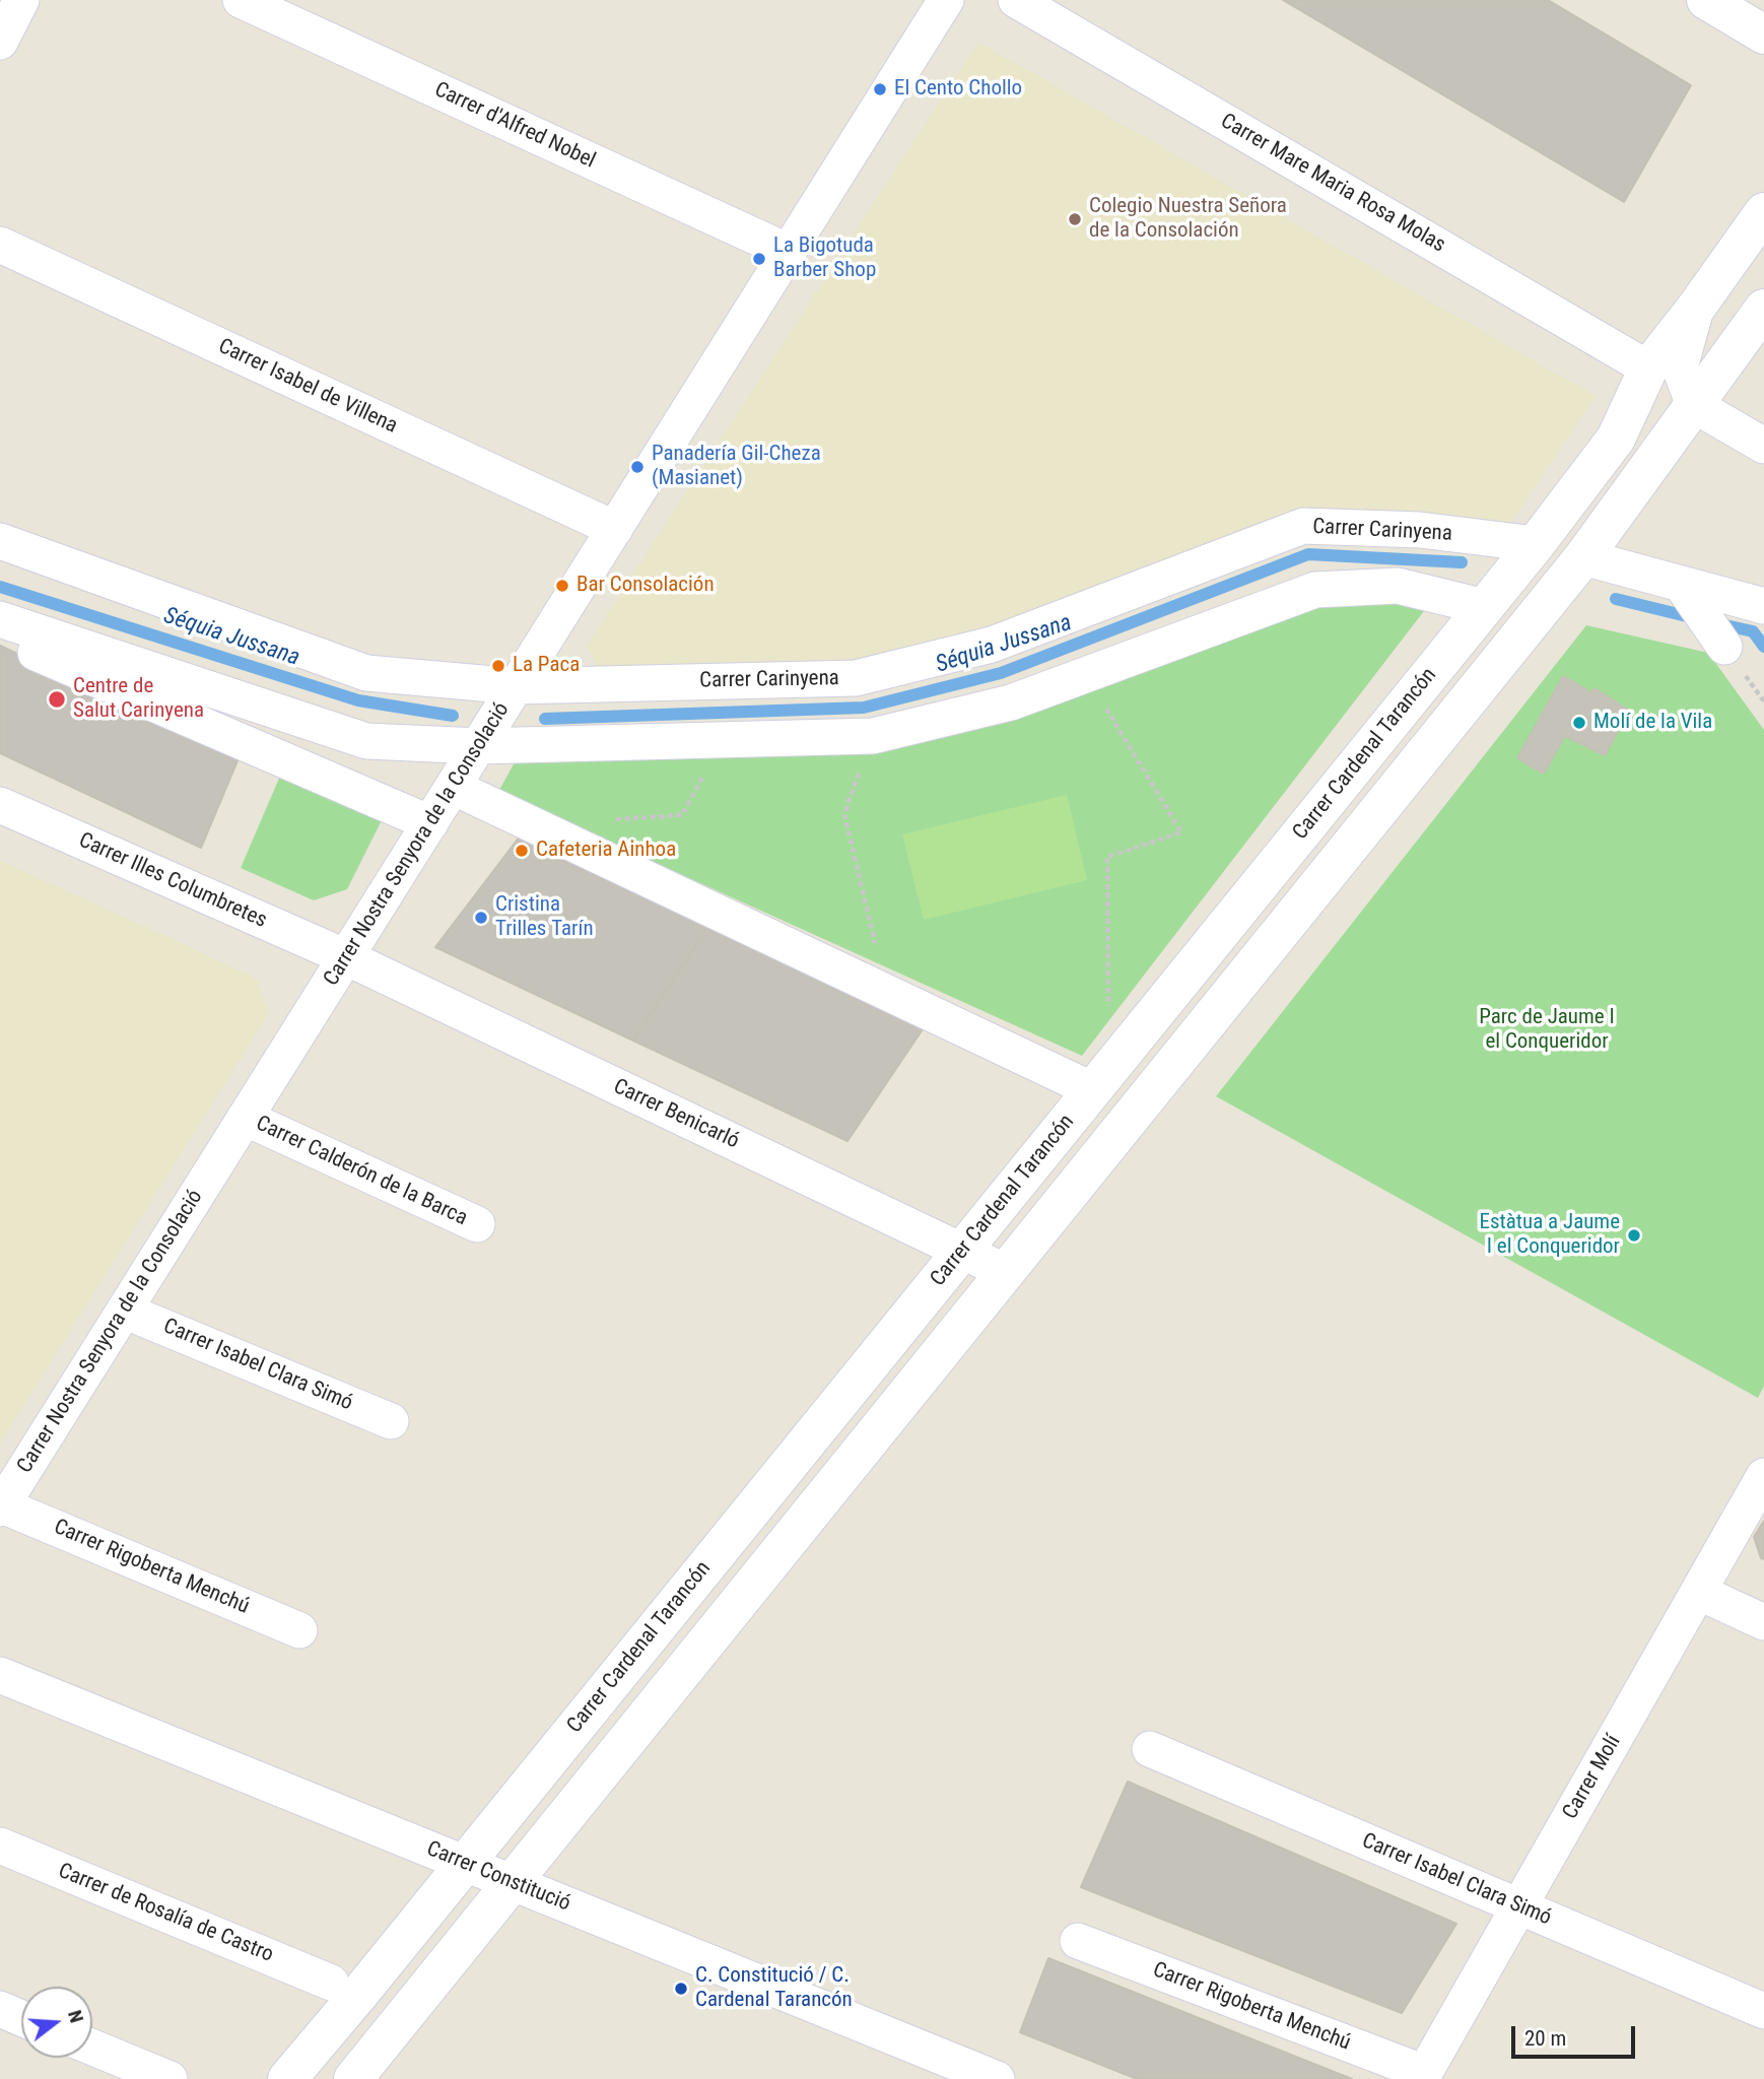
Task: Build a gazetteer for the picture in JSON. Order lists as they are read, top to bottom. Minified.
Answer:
{"streets":{"street":["Carrer d'Alfred Nobel","Carrer Mare Maria Rosa Molas","Carrer Isabel de Villena","Carrer Carinyena","Carrer Cardenal Tarancón","Carrer Nostra Senyora de la Consolació","Carrer Illes Columbretes","Carrer Benicarló","Carrer Calderón de la Barca","Carrer Isabel Clara Simó","Carrer Rigoberta Menchú","Carrer Molí","Carrer Constitució","Carrer de Rosalía de Castro"]},"crossings":[["Carrer d'Alfred Nobel","Carrer Nostra Senyora de la Consolació"],["Carrer Mare Maria Rosa Molas","Carrer Cardenal Tarancón"],["Carrer Isabel de Villena","Carrer Nostra Senyora de la Consolació"],["Carrer Carinyena","Carrer Cardenal Tarancón"],["Carrer Carinyena","Carrer Nostra Senyora de la Consolació"],["Carrer Cardenal Tarancón","Carrer Benicarló"],["Carrer Cardenal Tarancón","Carrer Constitució"],["Carrer Nostra Senyora de la Consolació","Carrer Illes Columbretes"],["Carrer Nostra Senyora de la Consolació","Carrer Benicarló"],["Carrer Nostra Senyora de la Consolació","Carrer Calderón de la Barca"],["Carrer Nostra Senyora de la Consolació","Carrer Isabel Clara Simó"],["Carrer Nostra Senyora de la Consolació","Carrer Rigoberta Menchú"],["Carrer Illes Columbretes","Carrer Benicarló"],["Carrer Isabel Clara Simó","Carrer Molí"],["Carrer Rigoberta Menchú","Carrer Molí"]],"water":["Séquia Jussana"],"parks":["Parc de Jaume I el Conqueridor"],"places":["El Cento Chollo","Colegio Nuestra Señora de la Consolación","La Bigotuda Barber Shop","Panadería Gil-Cheza (Masianet)","Bar Consolación","La Paca","Centre de Salut Carinyena","Molí de la Vila","Cafeteria Ainhoa","Cristina Trilles Tarín","Estàtua a Jaume I el Conqueridor","C. Constitució / C. Cardenal Tarancón"],"scale_bar":"20 m","north":"right"}
